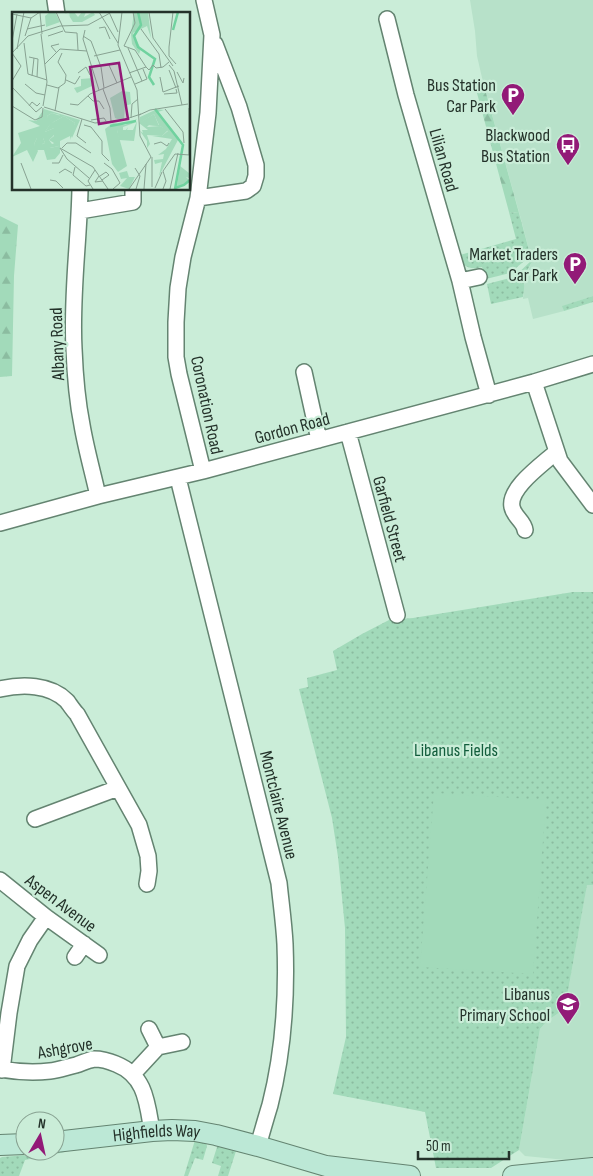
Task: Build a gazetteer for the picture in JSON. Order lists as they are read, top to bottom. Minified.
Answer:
{"streets":{"main road":["Highfields Way"],"street":["Lilian Road","Albany Road","Coronation Road","Gordon Road","Garfield Street","Montclaire Avenue","Aspen Avenue","Ashgrove"]},"crossings":[["Lilian Road","Gordon Road"],["Albany Road","Gordon Road"],["Coronation Road","Gordon Road"],["Gordon Road","Garfield Street"],["Gordon Road","Montclaire Avenue"],["Montclaire Avenue","Highfields Way"]],"parks":["Libanus Fields"],"places":{"parking":["Bus Station Car Park","Market Traders Car Park"],"bus stop":["Blackwood Bus Station"],"school or university":["Libanus Primary School"]},"scale_bar":"50 m","north":"top"}
